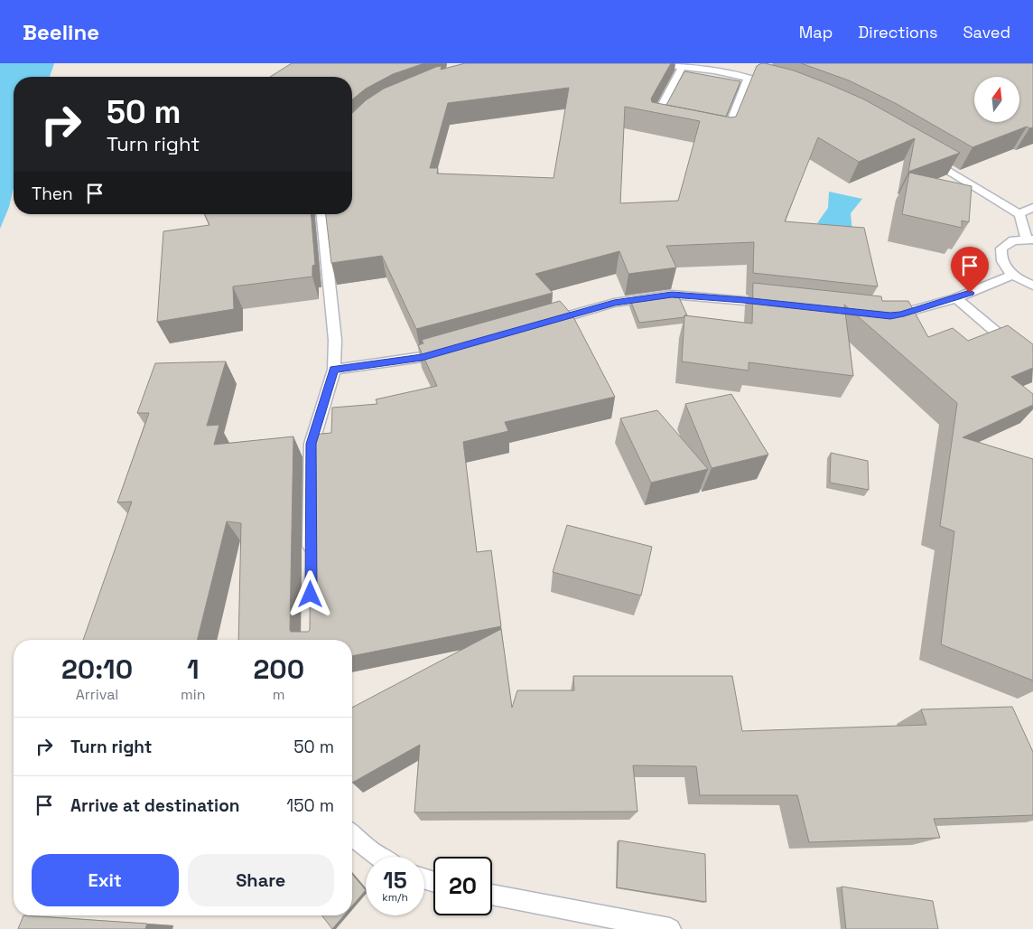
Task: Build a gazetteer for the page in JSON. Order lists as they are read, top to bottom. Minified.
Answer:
{"north":"top","page":{"header":"Beeline","nav":["Map","Directions","Saved"],"turn":["50 m","Turn right"],"then":"Then","eta":["20:10","Arrival","1","min","200","m"],"list":[{"name":"Turn right","value":"50 m"},{"name":"Arrive at destination","value":"150 m"}],"buttons":["Exit","Share"],"speed":"15 km/h","limit":"20"}}
